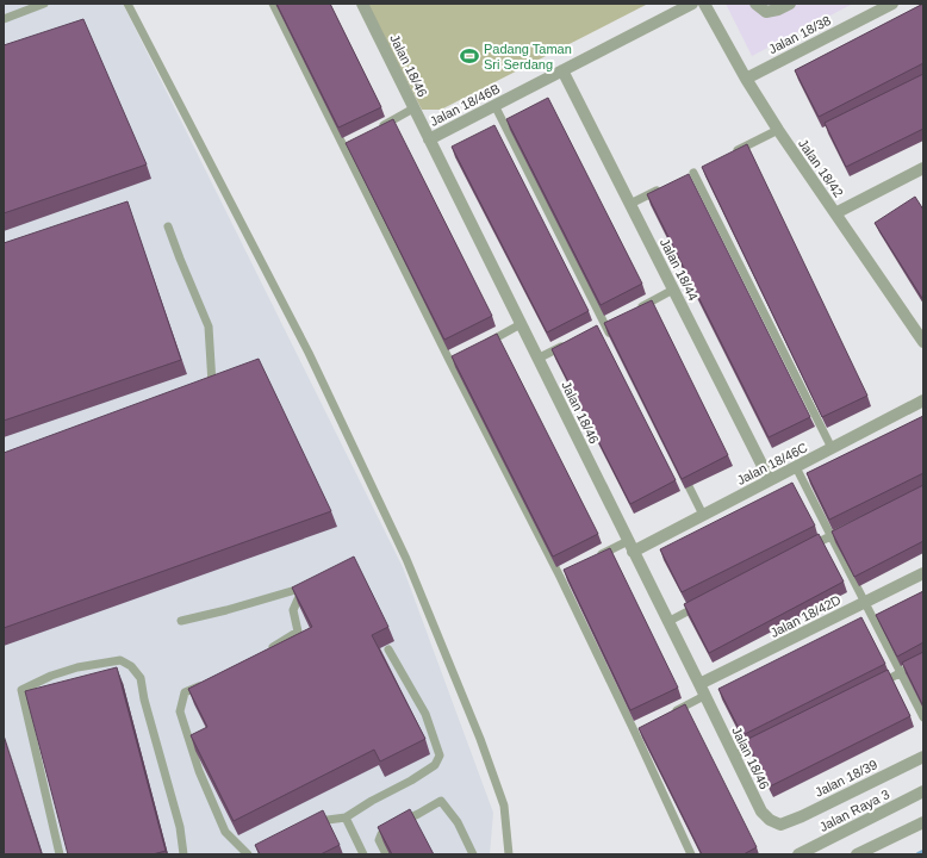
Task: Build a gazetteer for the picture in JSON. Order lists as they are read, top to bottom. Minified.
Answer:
{"streets":{"street":["Jalan 18/38","Jalan 18/46","Jalan 18/46B","Jalan 18/42","Jalan 18/44","Jalan 18/46C","Jalan 18/42D","Jalan 18/39","Jalan Raya 3"]},"crossings":[["Jalan 18/38","Jalan 18/42"],["Jalan 18/46","Jalan 18/46B"],["Jalan 18/46","Jalan 18/46C"],["Jalan 18/46","Jalan 18/42D"],["Jalan 18/46","Jalan 18/39"],["Jalan 18/46B","Jalan 18/44"],["Jalan 18/44","Jalan 18/46C"]],"places":{"sports":["Padang Taman Sri Serdang"]}}
